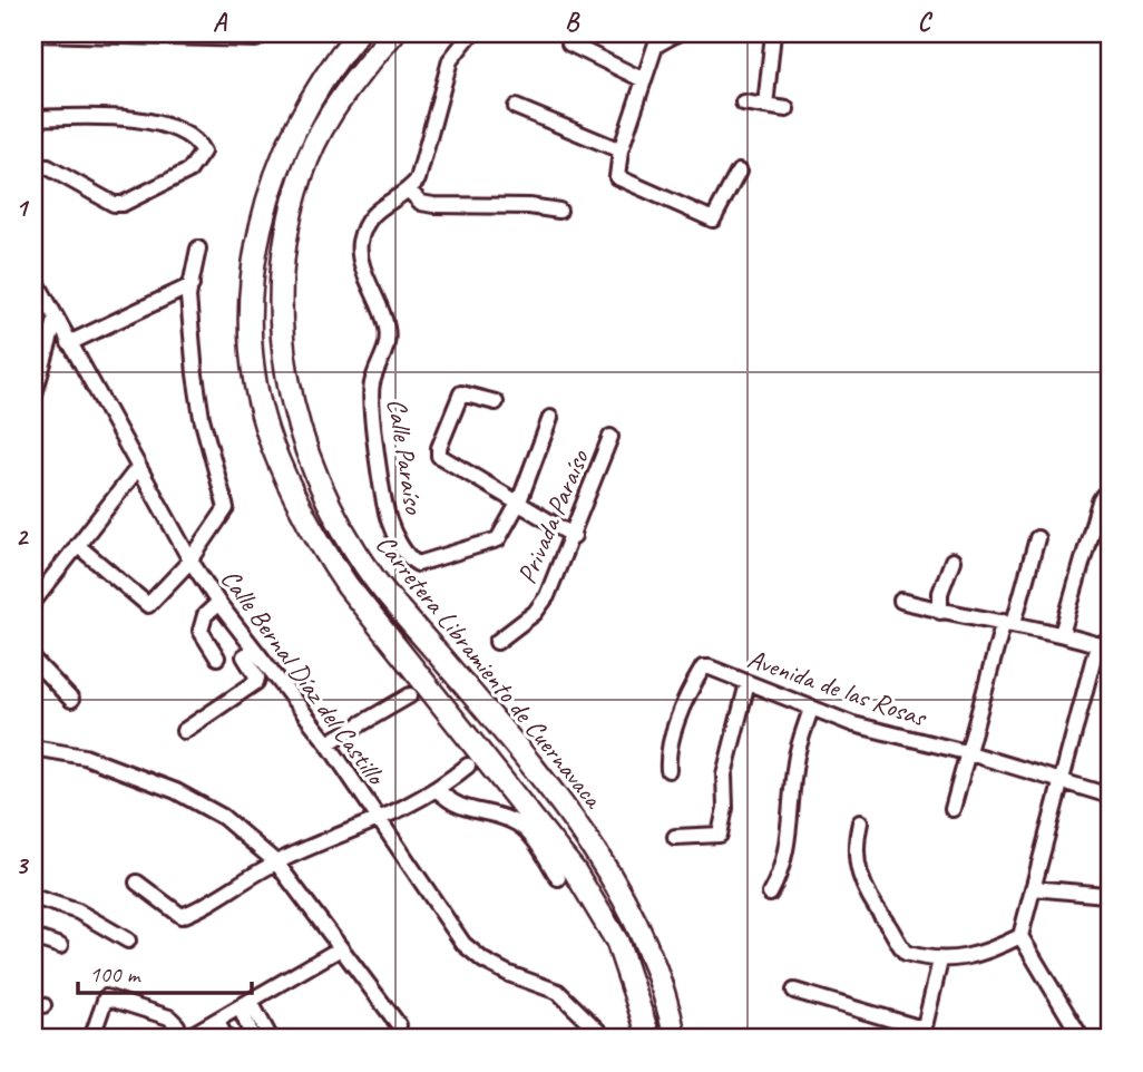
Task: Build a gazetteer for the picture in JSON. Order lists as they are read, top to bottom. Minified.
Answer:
{"streets":{"highway":["Carretera Libramiento de Cuernavaca"],"street":["Calle Paraíso","Privada Paraíso","Calle Bernal Díaz del Castillo","Avenida de las Rosas"]},"crossings":[["Calle Paraíso","Privada Paraíso"]],"scale_bar":"100 m","grid":{"columns":["A","B","C"],"rows":["1","2","3"]}}
